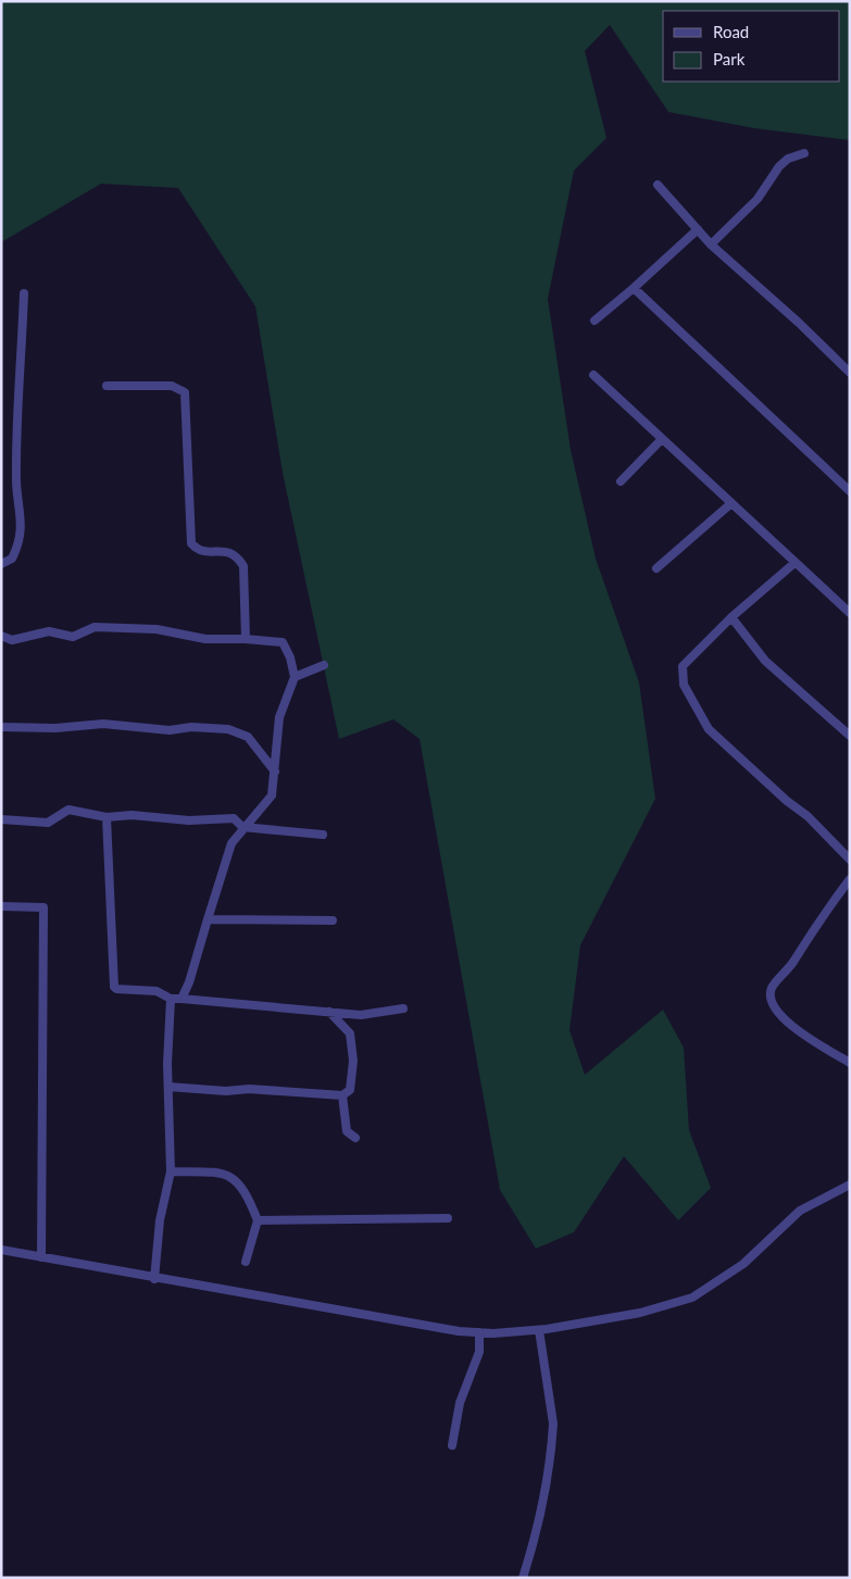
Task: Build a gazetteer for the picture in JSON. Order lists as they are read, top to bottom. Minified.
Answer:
{"legend":["Road","Park"]}
